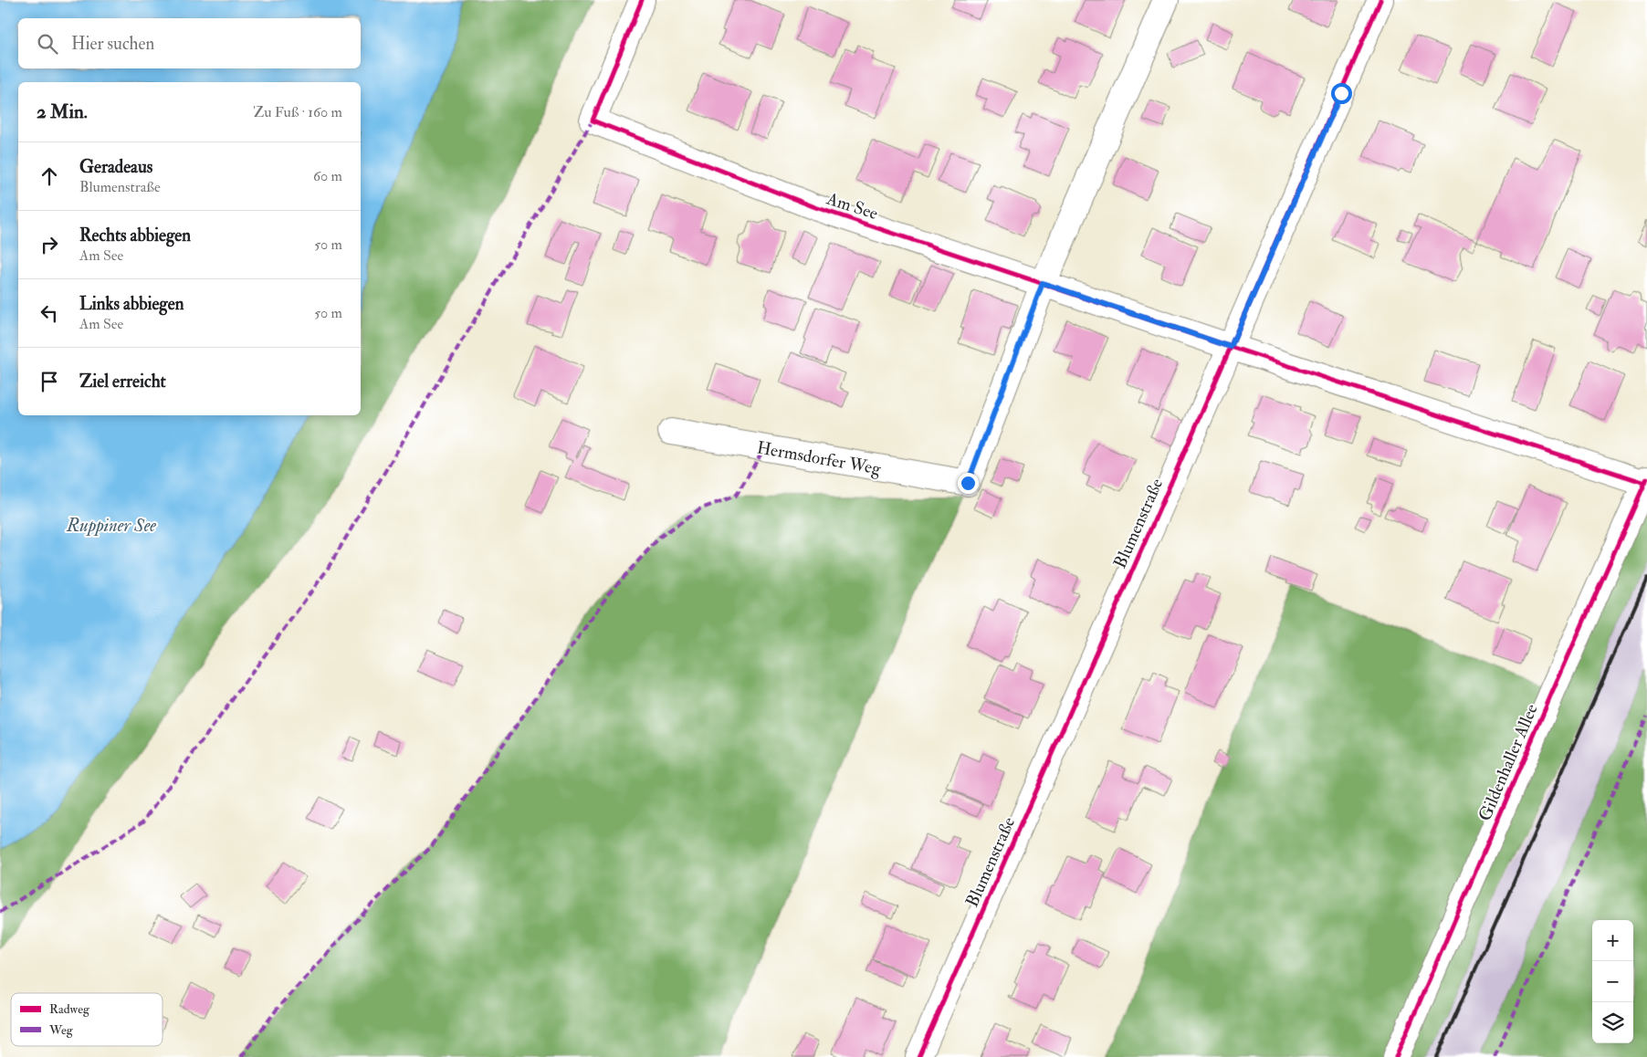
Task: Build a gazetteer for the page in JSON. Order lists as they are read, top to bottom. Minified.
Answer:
{"streets":{"street":["Am See","Hermsdorfer Weg","Blumenstraße","Gildenhaller Allee"]},"crossings":[["Am See","Hermsdorfer Weg"],["Am See","Blumenstraße"],["Am See","Gildenhaller Allee"]],"water":["Ruppiner See"],"legend":["Radweg","Weg"],"page":{"search":"Hier suchen","heading":["2 Min.","Zu Fuß · 160 m"],"list":[["Geradeaus","Blumenstraße","60 m"],["Rechts abbiegen","Am See","50 m"],["Links abbiegen","Am See","50 m"],"Ziel erreicht"],"map_buttons":["+","−"]}}
